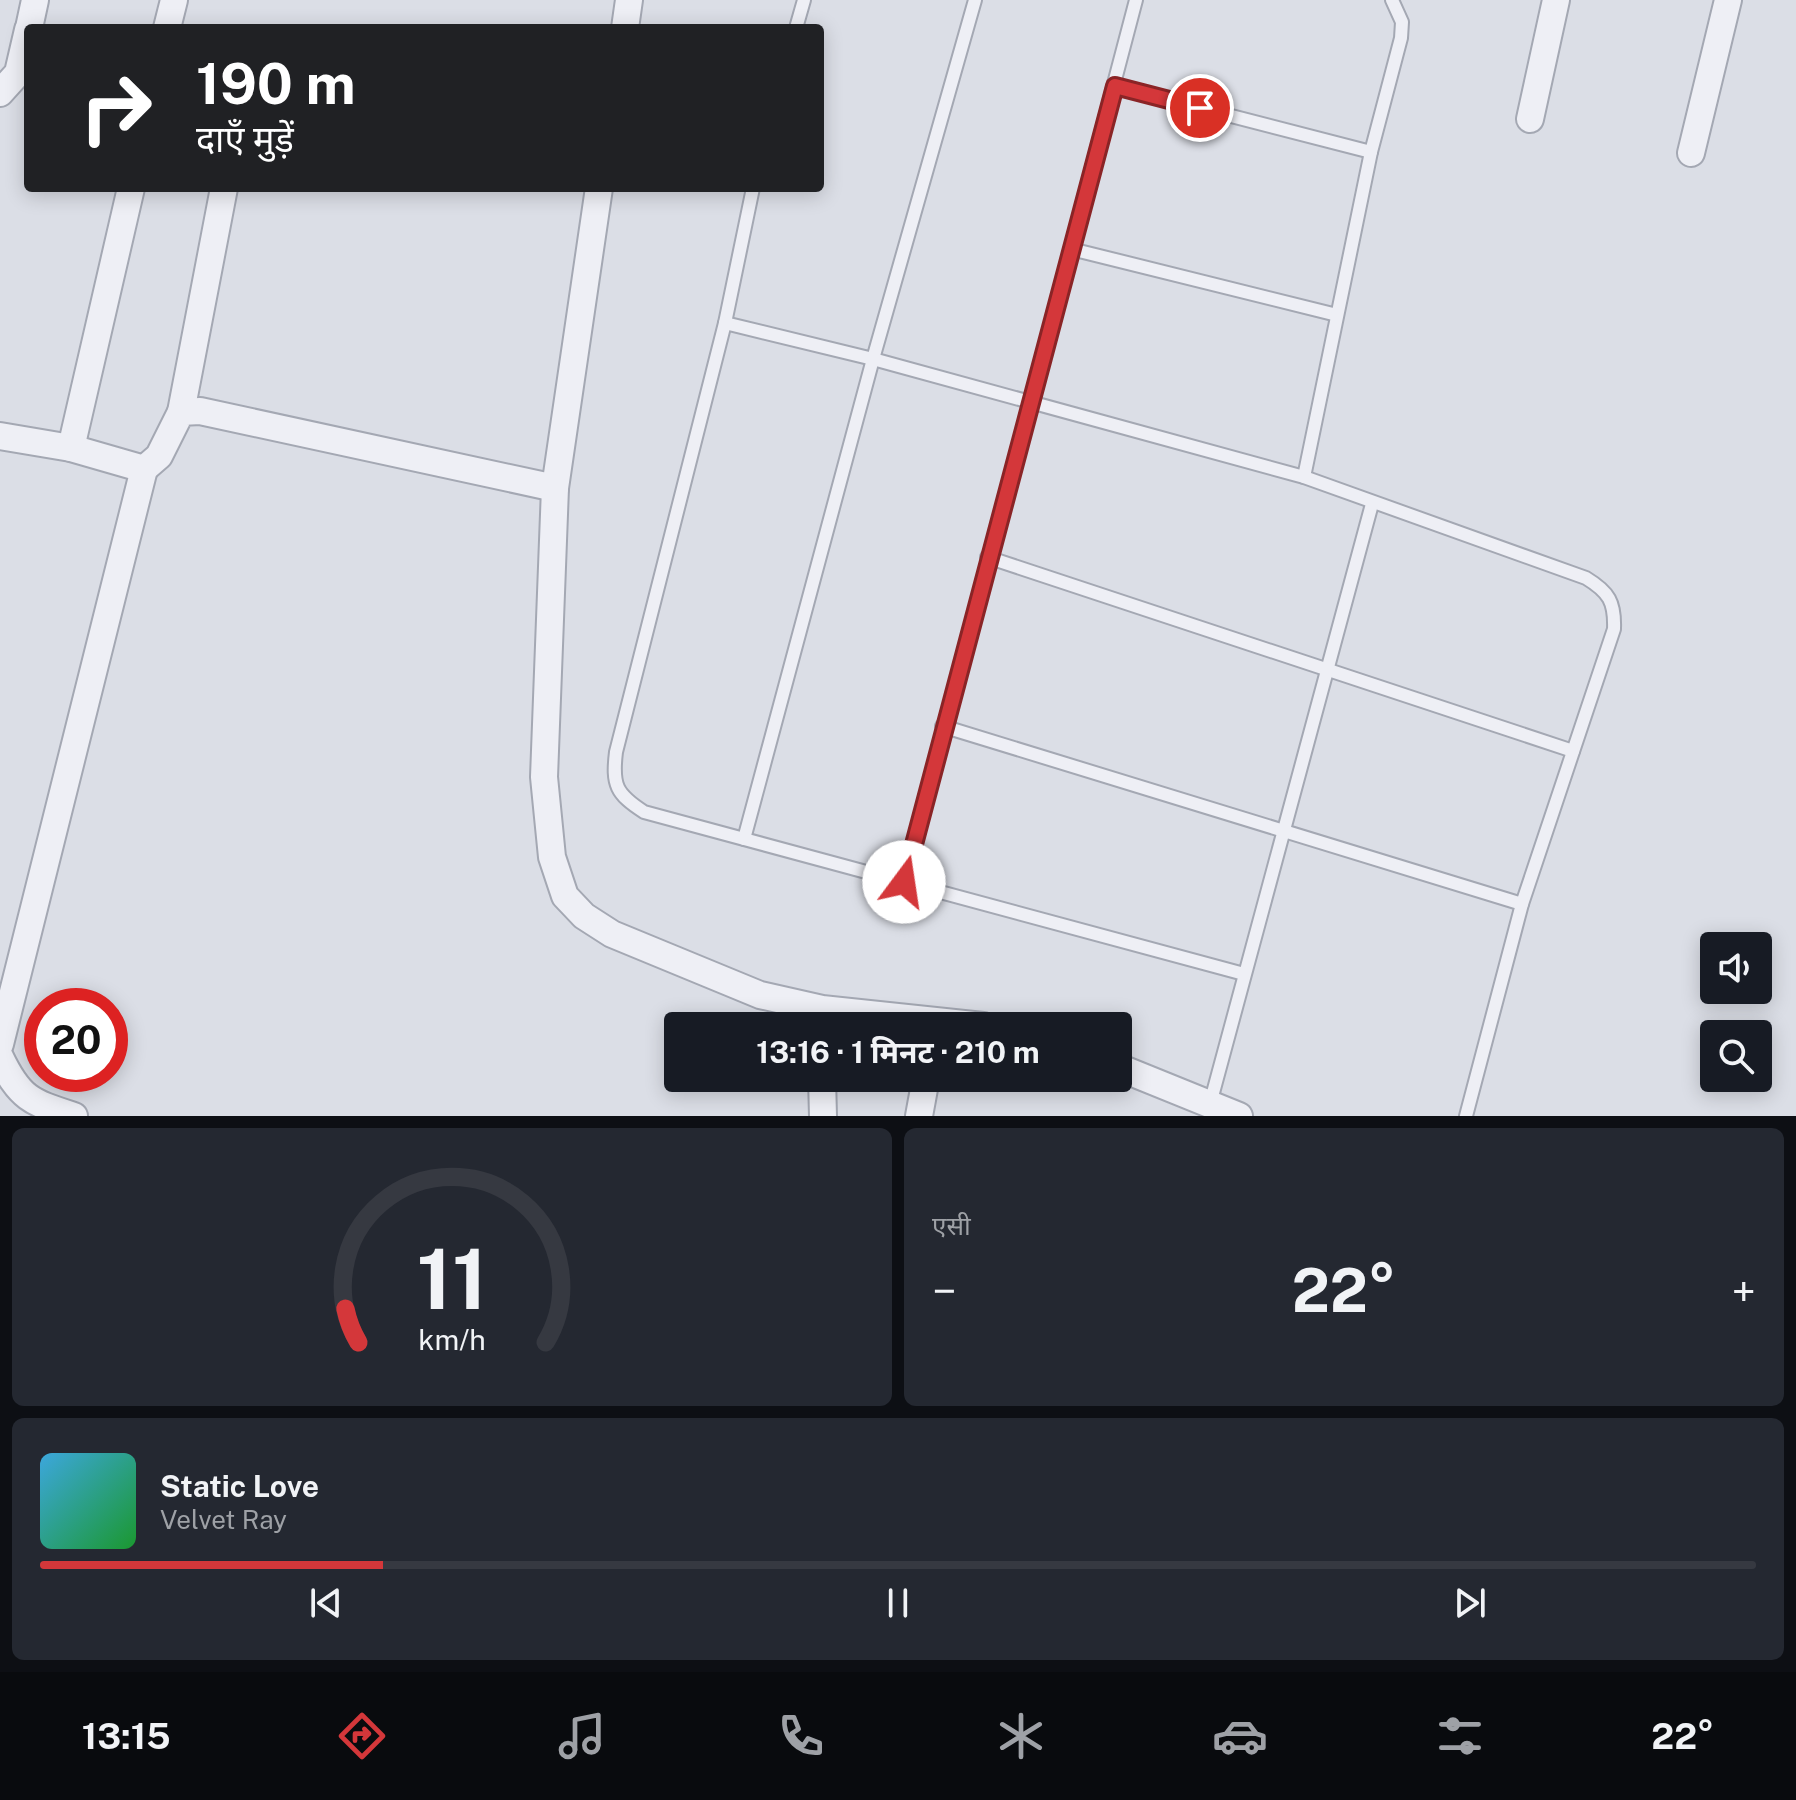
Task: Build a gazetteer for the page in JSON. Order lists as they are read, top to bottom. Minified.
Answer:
{"page":{"turn":["190 m","दाएँ मुड़ें"],"limit":"20","trip":"13:16 · 1 मिनट · 210 m","tile":"एसी","heat":["−","22°","+"],"song":["Static Love","Velvet Ray"],"tabs":["13:15","22°"],"gauge":["11","km/h"]}}
